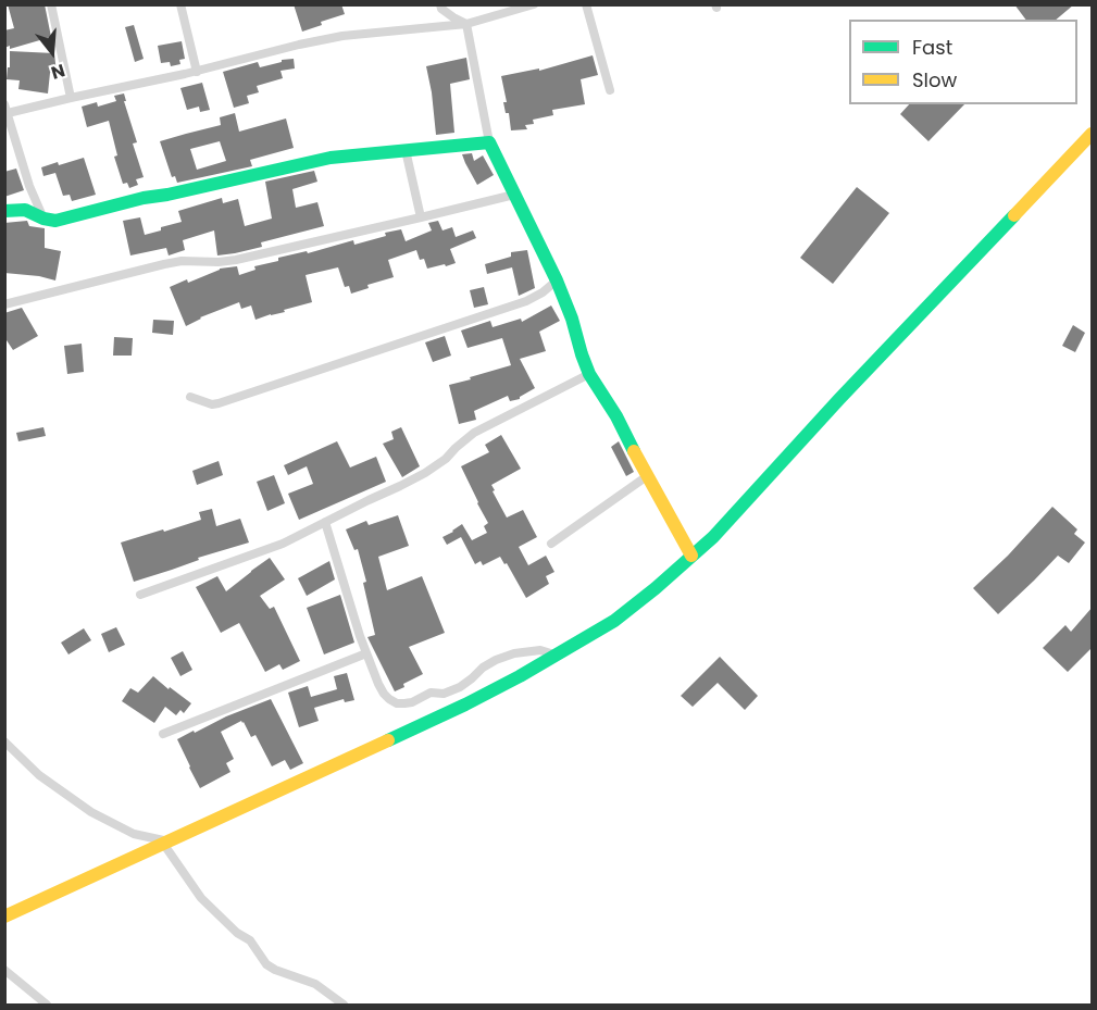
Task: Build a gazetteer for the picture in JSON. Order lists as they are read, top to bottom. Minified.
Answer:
{"legend":["Fast","Slow"],"north":"bottom"}
